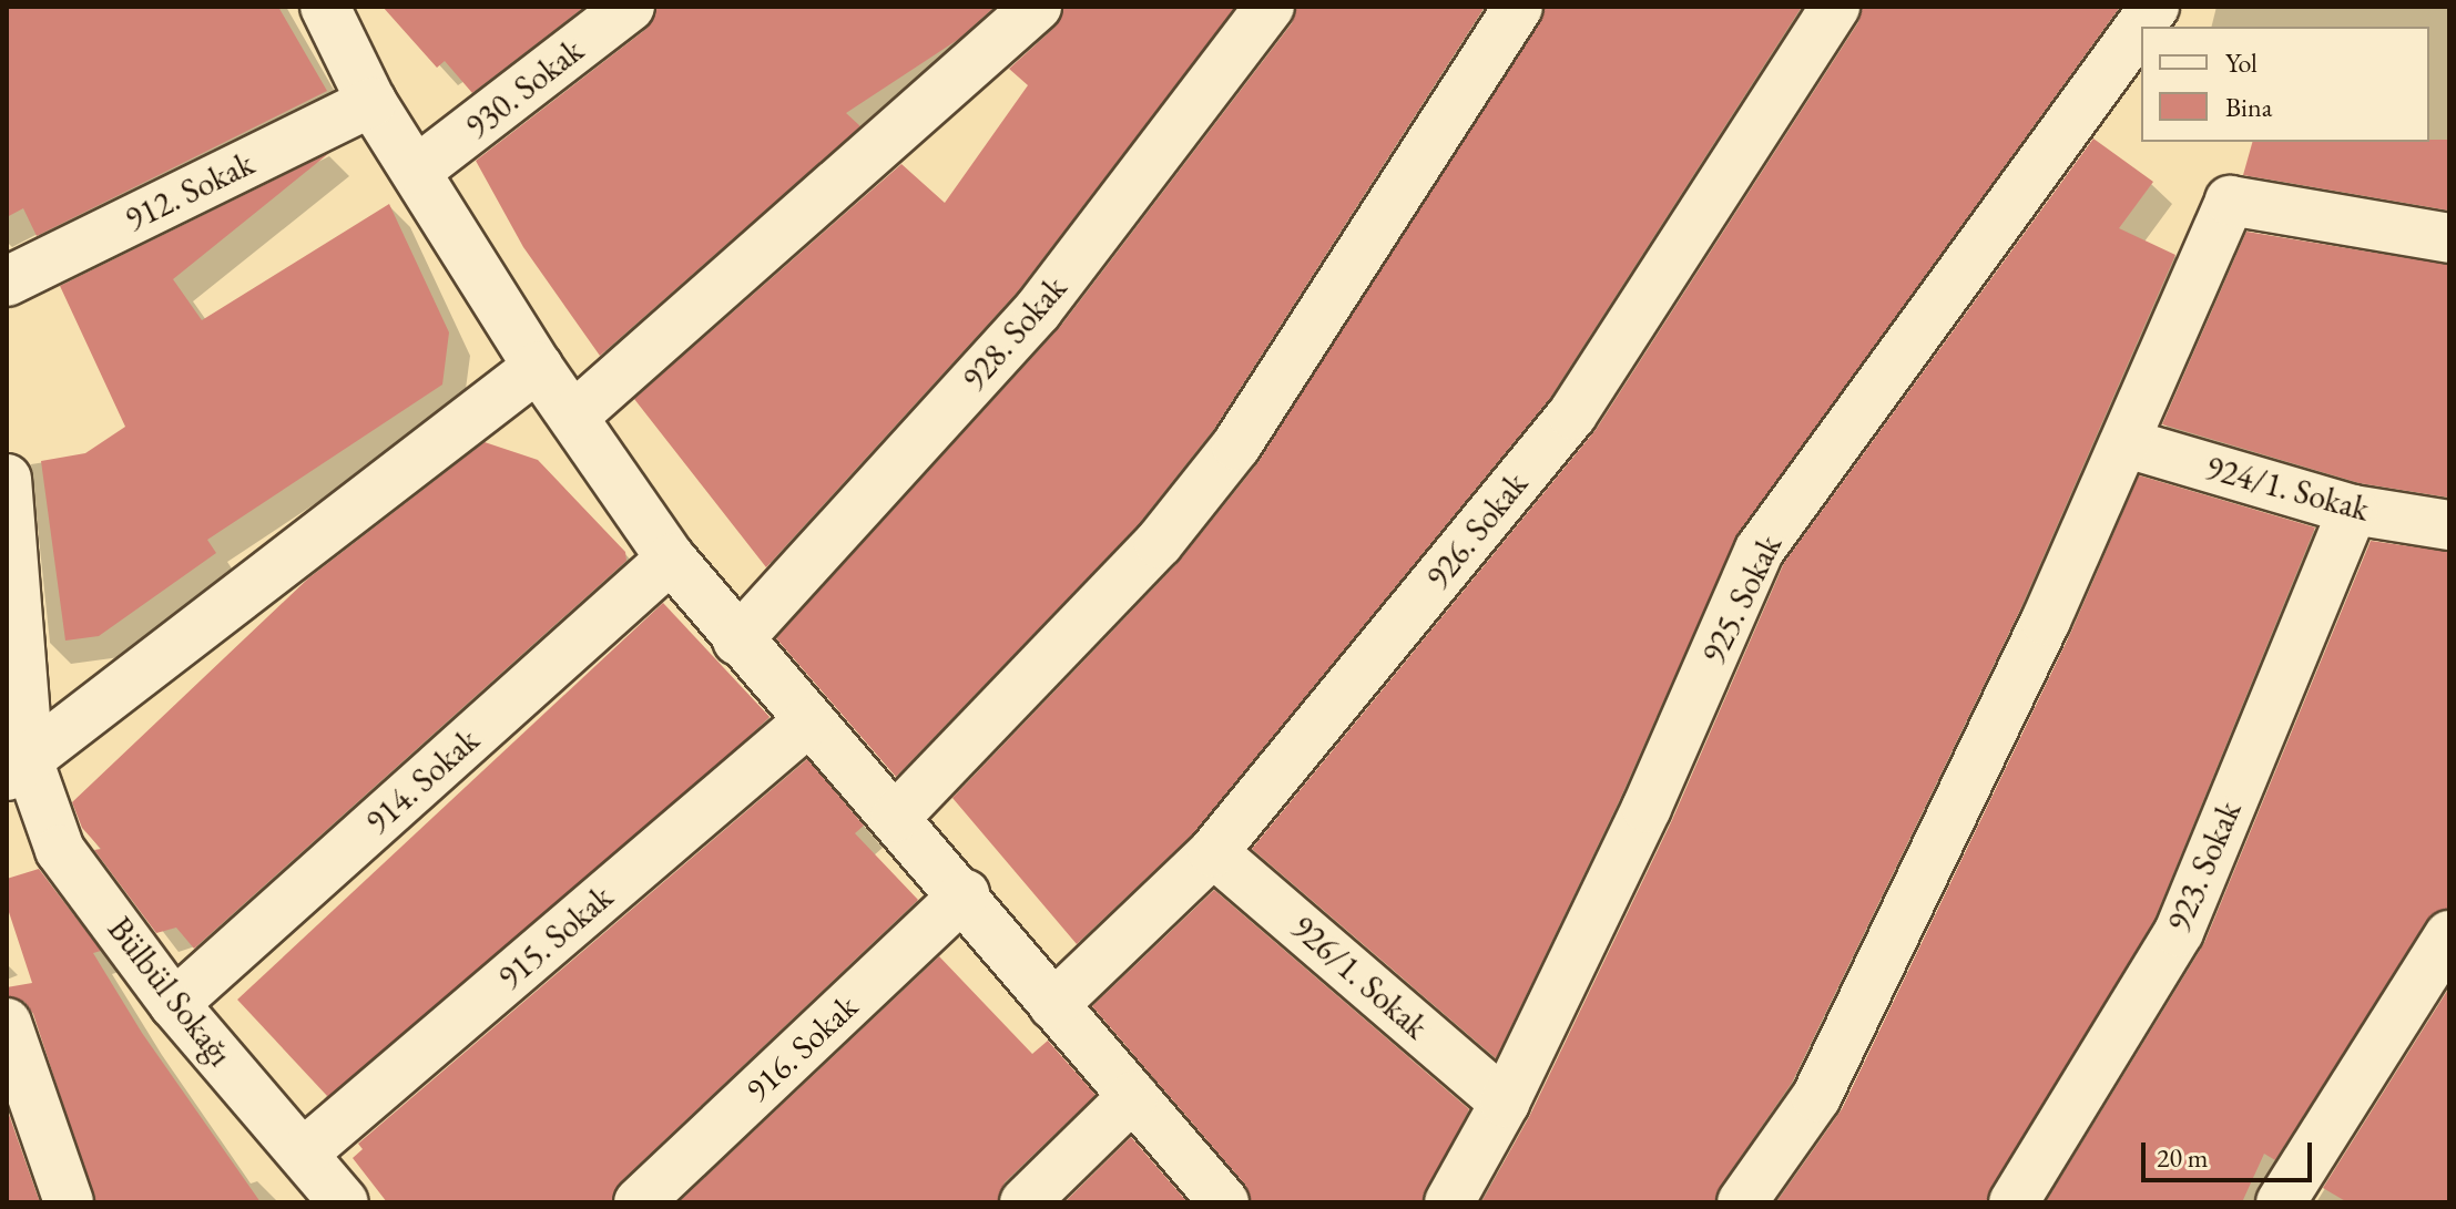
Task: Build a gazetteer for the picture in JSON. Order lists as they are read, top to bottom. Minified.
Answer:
{"streets":{"street":["930. Sokak","912. Sokak","928. Sokak","924/1. Sokak","926. Sokak","925. Sokak","914. Sokak","923. Sokak","915. Sokak","926/1. Sokak","Bülbül Sokağı","916. Sokak"]},"crossings":[["924/1. Sokak","923. Sokak"],["926. Sokak","926/1. Sokak"],["925. Sokak","926/1. Sokak"],["914. Sokak","Bülbül Sokağı"],["915. Sokak","Bülbül Sokağı"]],"legend":["Yol","Bina"],"scale_bar":"20 m"}
